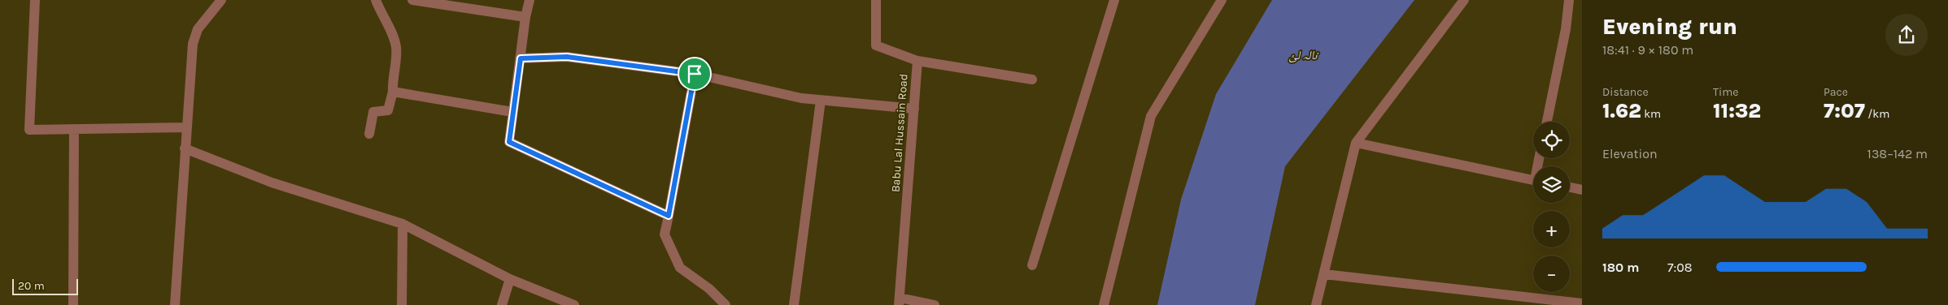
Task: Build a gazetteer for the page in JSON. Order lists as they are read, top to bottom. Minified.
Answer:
{"streets":{"street":["Babu Lal Hussain Road"]},"water":["نالہ لئ"],"scale_bar":"20 m","page":{"heading":["Evening run","18:41 · 9 × 180 m"],"stats":[["Distance","1.62 km"],["Time","11:32"],["Pace","7:07 /km"]],"map_buttons":["+","−"],"chart":["Elevation","138–142 m"],"list":[{"name":"180 m","note":"7:08"}],"scale":"20 m"}}
